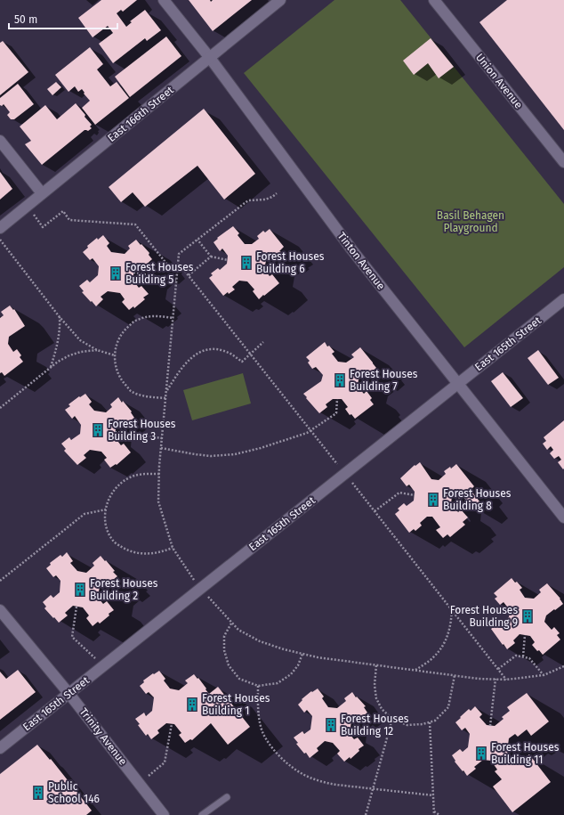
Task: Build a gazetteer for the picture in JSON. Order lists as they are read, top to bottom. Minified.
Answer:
{"streets":{"street":["Union Avenue","East 166th Street","Tinton Avenue","East 165th Street","Trinity Avenue"]},"crossings":[["East 166th Street","Tinton Avenue"],["Tinton Avenue","East 165th Street"],["East 165th Street","Trinity Avenue"]],"parks":["Basil Behagen Playground"],"places":{"building":["Forest Houses Building 6","Forest Houses Building 5","Forest Houses Building 7","Forest Houses Building 3","Forest Houses Building 8","Forest Houses Building 2","Forest Houses Building 9","Forest Houses Building 1","Forest Houses Building 12","Forest Houses Building 11","Public School 146"]},"scale_bar":"50 m"}
